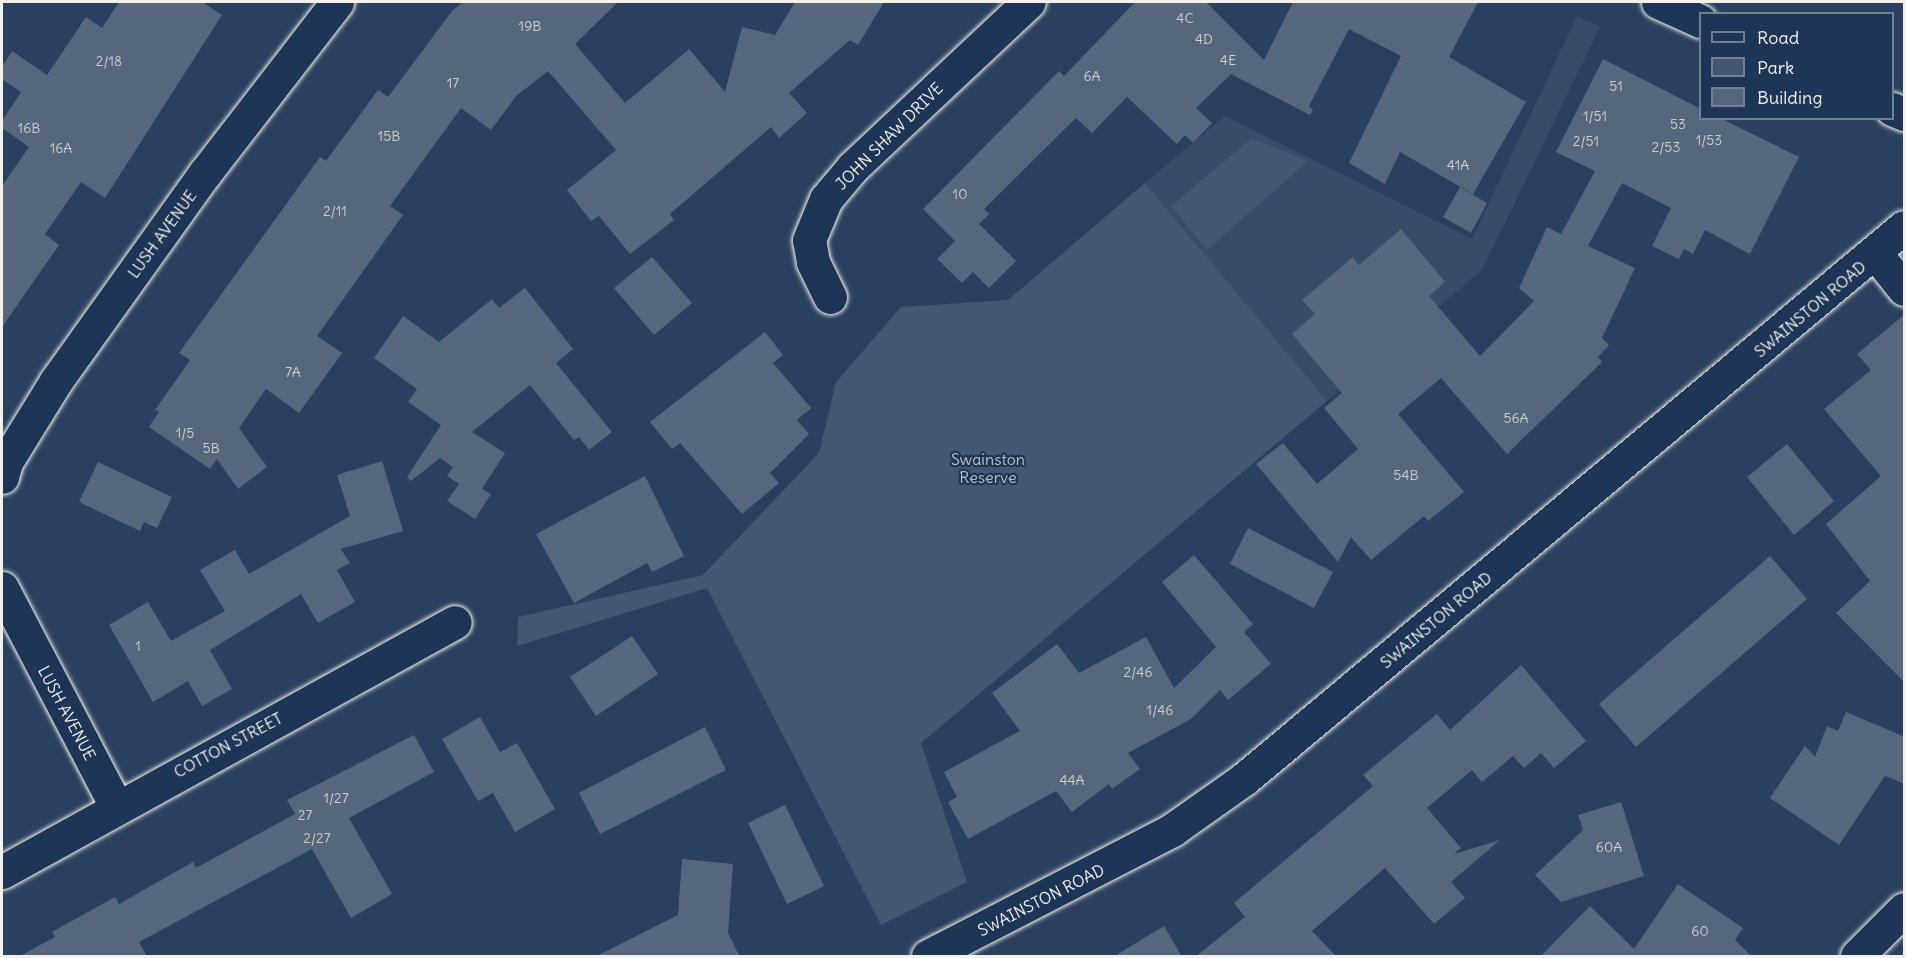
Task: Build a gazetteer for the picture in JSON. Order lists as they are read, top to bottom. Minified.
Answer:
{"streets":{"street":["JOHN SHAW DRIVE","LUSH AVENUE","SWAINSTON ROAD","COTTON STREET"]},"crossings":[["LUSH AVENUE","COTTON STREET"]],"parks":["Swainston Reserve"],"house_numbers":["4C","19B","4D","4E","2/18","6A","17","51","1/51","53","16B","15B","1/53","2/51","2/53","16A","41A","10","2/11","7A","56A","1/5","5B","54B","1","2/46","1/46","44A","1/27","27","2/27","60A","60"],"legend":["Road","Park","Building"]}
